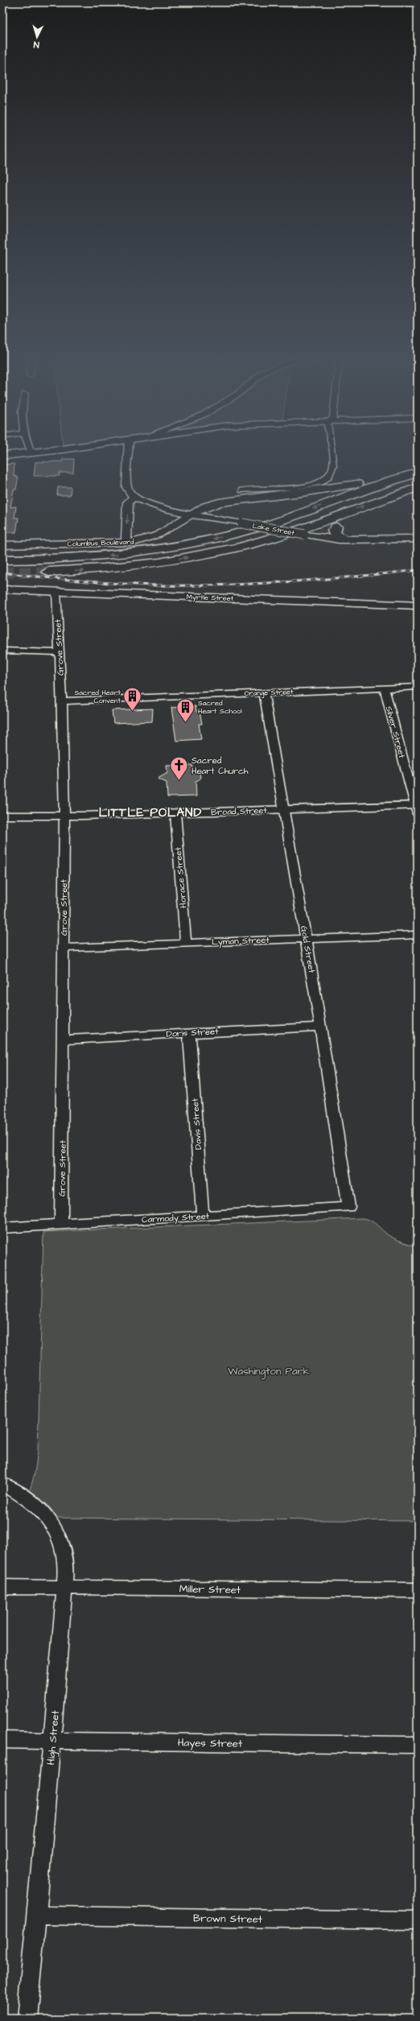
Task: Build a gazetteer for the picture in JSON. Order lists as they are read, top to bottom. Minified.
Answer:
{"streets":{"street":["Lake Street","Columbus Boulevard","Myrtle Street","Grove Street","Orange Street","Silver Street","Broad Street","Horace Street","Lyman Street","Gold Street","Doris Street","Davis Street","Carmody Street","Miller Street","High Street","Hayes Street","Brown Street"]},"crossings":[["Lake Street","Columbus Boulevard"],["Myrtle Street","Grove Street"],["Grove Street","Orange Street"],["Grove Street","Broad Street"],["Grove Street","Lyman Street"],["Grove Street","Doris Street"],["Grove Street","Carmody Street"],["Orange Street","Silver Street"],["Orange Street","Gold Street"],["Silver Street","Broad Street"],["Broad Street","Horace Street"],["Broad Street","Gold Street"],["Horace Street","Lyman Street"],["Lyman Street","Gold Street"],["Gold Street","Doris Street"],["Gold Street","Carmody Street"],["Doris Street","Davis Street"],["Davis Street","Carmody Street"],["Miller Street","High Street"],["High Street","Hayes Street"],["High Street","Brown Street"]],"districts":["LITTLE POLAND"],"parks":["Washington Park"],"places":{"building":["Sacred Heart Convent","Sacred Heart School"],"church":["Sacred Heart Church"]},"north":"bottom"}
